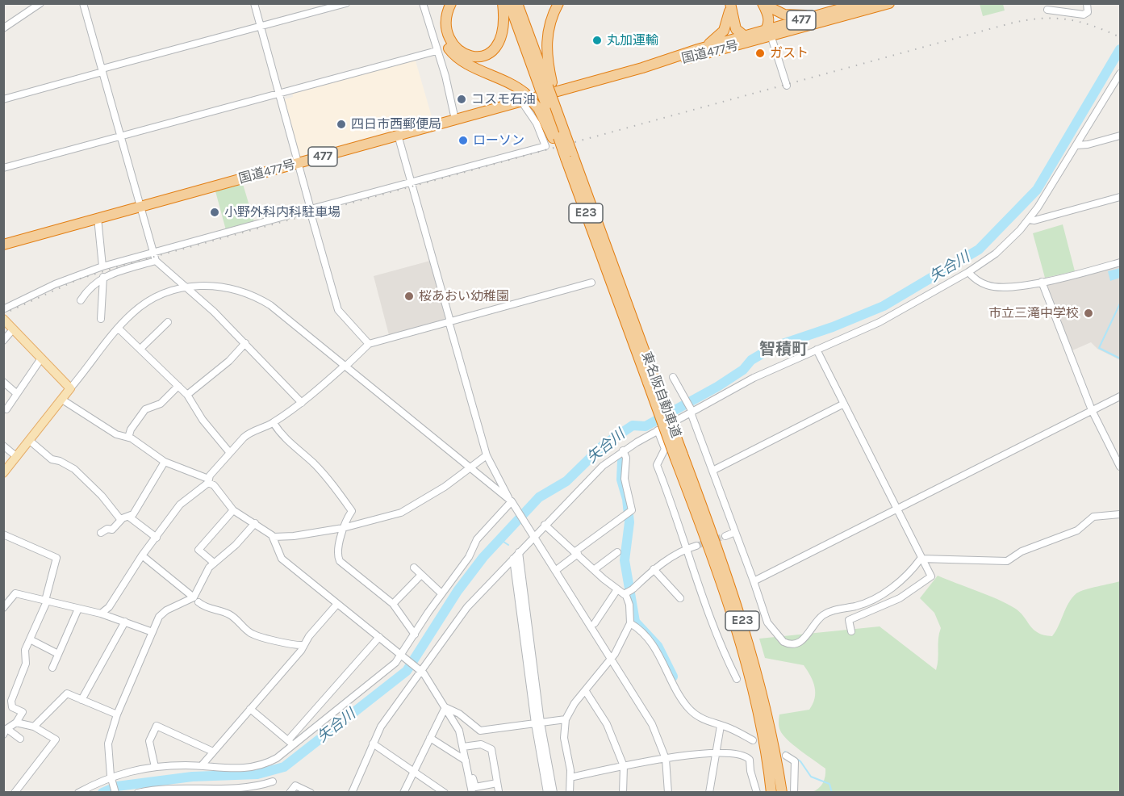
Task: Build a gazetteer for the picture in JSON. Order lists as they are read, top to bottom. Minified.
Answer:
{"streets":{"highway":["477","国道477号","E23","東名阪自動車道"]},"districts":["智積町"],"water":["矢合川"],"places":["丸加運輸","ガスト","コスモ石油","四日市西郵便局","ローソン","小野外科内科駐車場","桜あおい幼稚園","市立三滝中学校"]}
